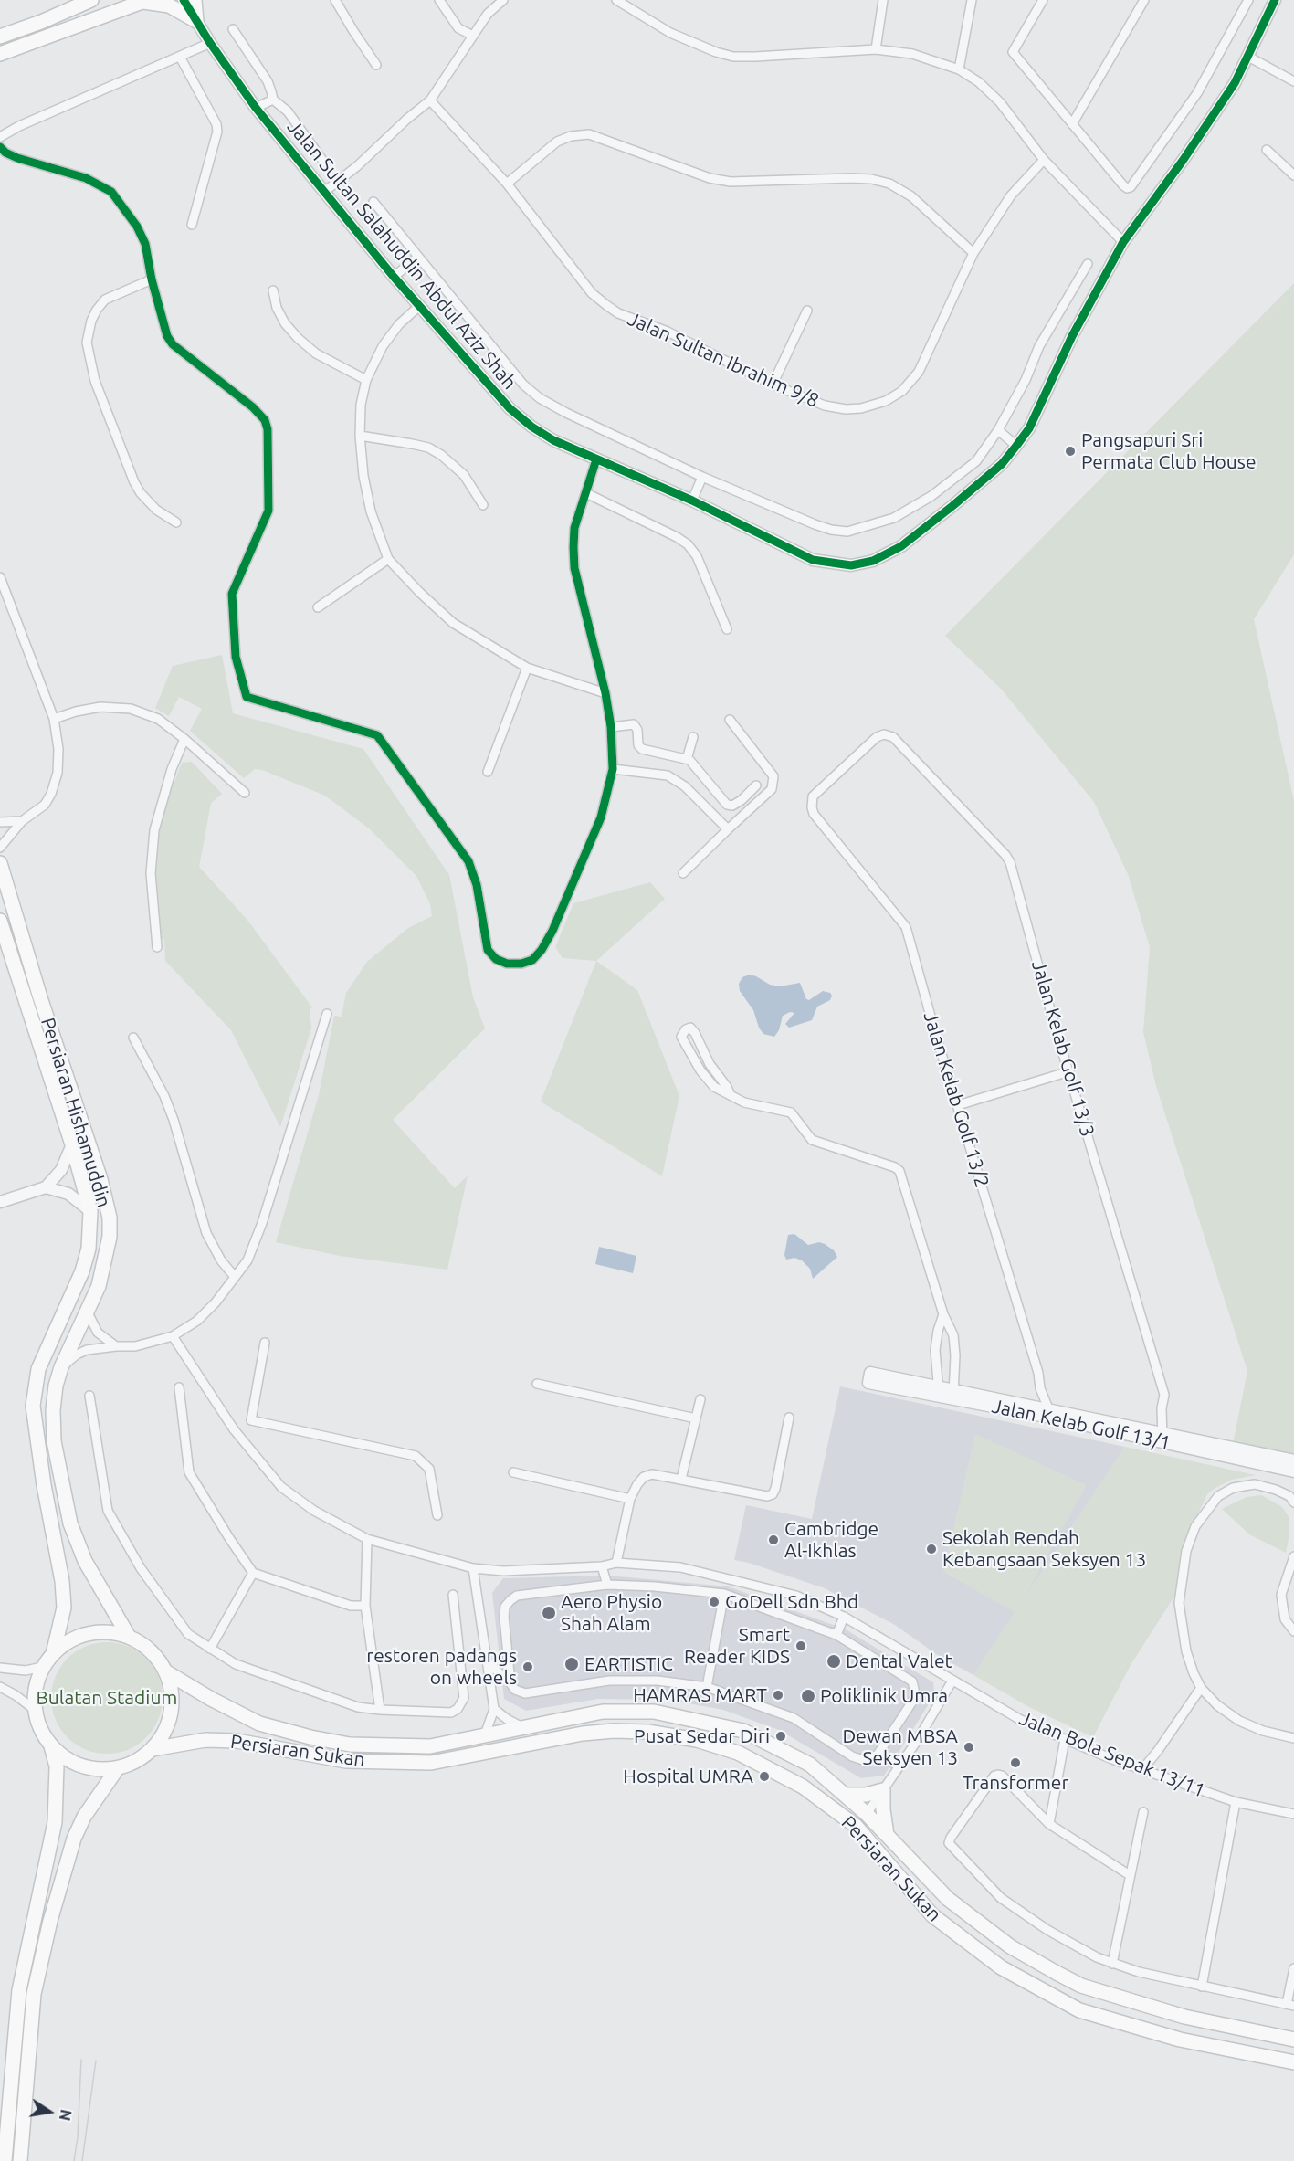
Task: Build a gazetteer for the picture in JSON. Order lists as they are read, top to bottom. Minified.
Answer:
{"streets":{"main road":["Persiaran Hishamuddin","Persiaran Sukan"],"street":["Jalan Sultan Salahuddin Abdul Aziz Shah","Jalan Sultan Ibrahim 9/8","Jalan Kelab Golf 13/3","Jalan Kelab Golf 13/2","Jalan Kelab Golf 13/1","Jalan Bola Sepak 13/11"]},"crossings":[["Jalan Kelab Golf 13/3","Jalan Kelab Golf 13/2"],["Jalan Kelab Golf 13/3","Jalan Kelab Golf 13/1"],["Jalan Kelab Golf 13/2","Jalan Kelab Golf 13/1"],["Persiaran Hishamuddin","Persiaran Sukan"]],"parks":["Bulatan Stadium"],"places":["Pangsapuri Sri Permata Club House","Cambridge Al-Ikhlas","Sekolah Rendah Kebangsaan Seksyen 13","GoDell Sdn Bhd","Aero Physio Shah Alam","Smart Reader KIDS","Dental Valet","EARTISTIC","restoren padangs on wheels","HAMRAS MART","Poliklinik Umra","Pusat Sedar Diri","Dewan MBSA Seksyen 13","Transformer","Hospital UMRA"],"north":"right"}
